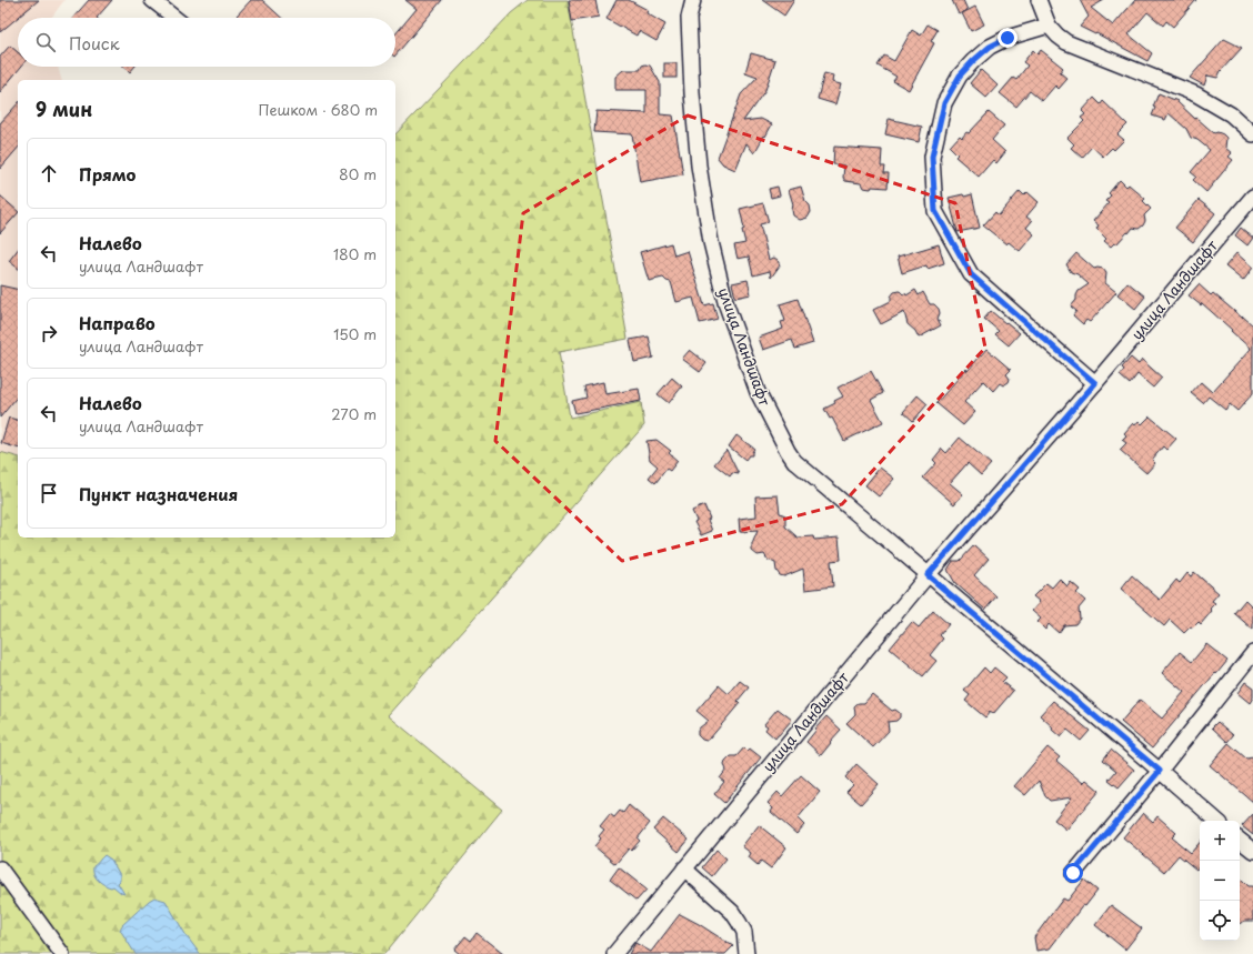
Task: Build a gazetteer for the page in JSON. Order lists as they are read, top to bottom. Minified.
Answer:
{"streets":{"street":["улица Ландшафт"]},"page":{"search":"Поиск","heading":["9 мин","Пешком · 680 m"],"list":[["Прямо","80 m"],["Налево","улица Ландшафт","180 m"],["Направо","улица Ландшафт","150 m"],["Налево","улица Ландшафт","270 m"],"Пункт назначения"],"map_buttons":["+","−"]}}
